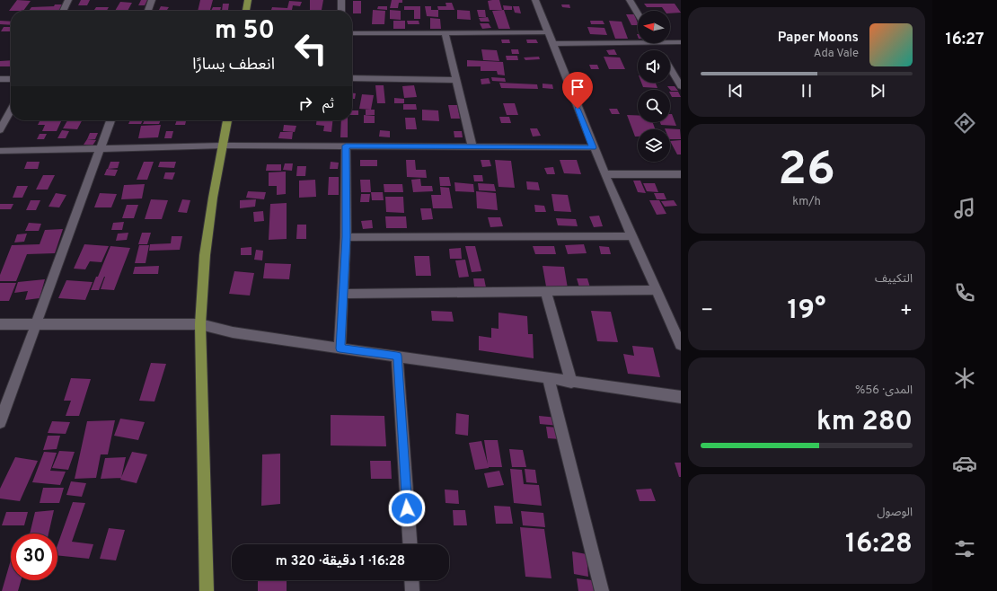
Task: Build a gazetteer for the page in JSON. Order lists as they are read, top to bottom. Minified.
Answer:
{"north":"left","page":{"tabs":"16:27","turn":["50 m","انعطف يسارًا"],"song":["Paper Moons","Ada Vale"],"then":"ثم","tile":[["26","km/h"],"التكييف",["المدى · 56%","280 km"],["الوصول","16:28"]],"heat":["−","19°","+"],"limit":"30","trip":"16:28 · 1 دقيقة · 320 m"}}
